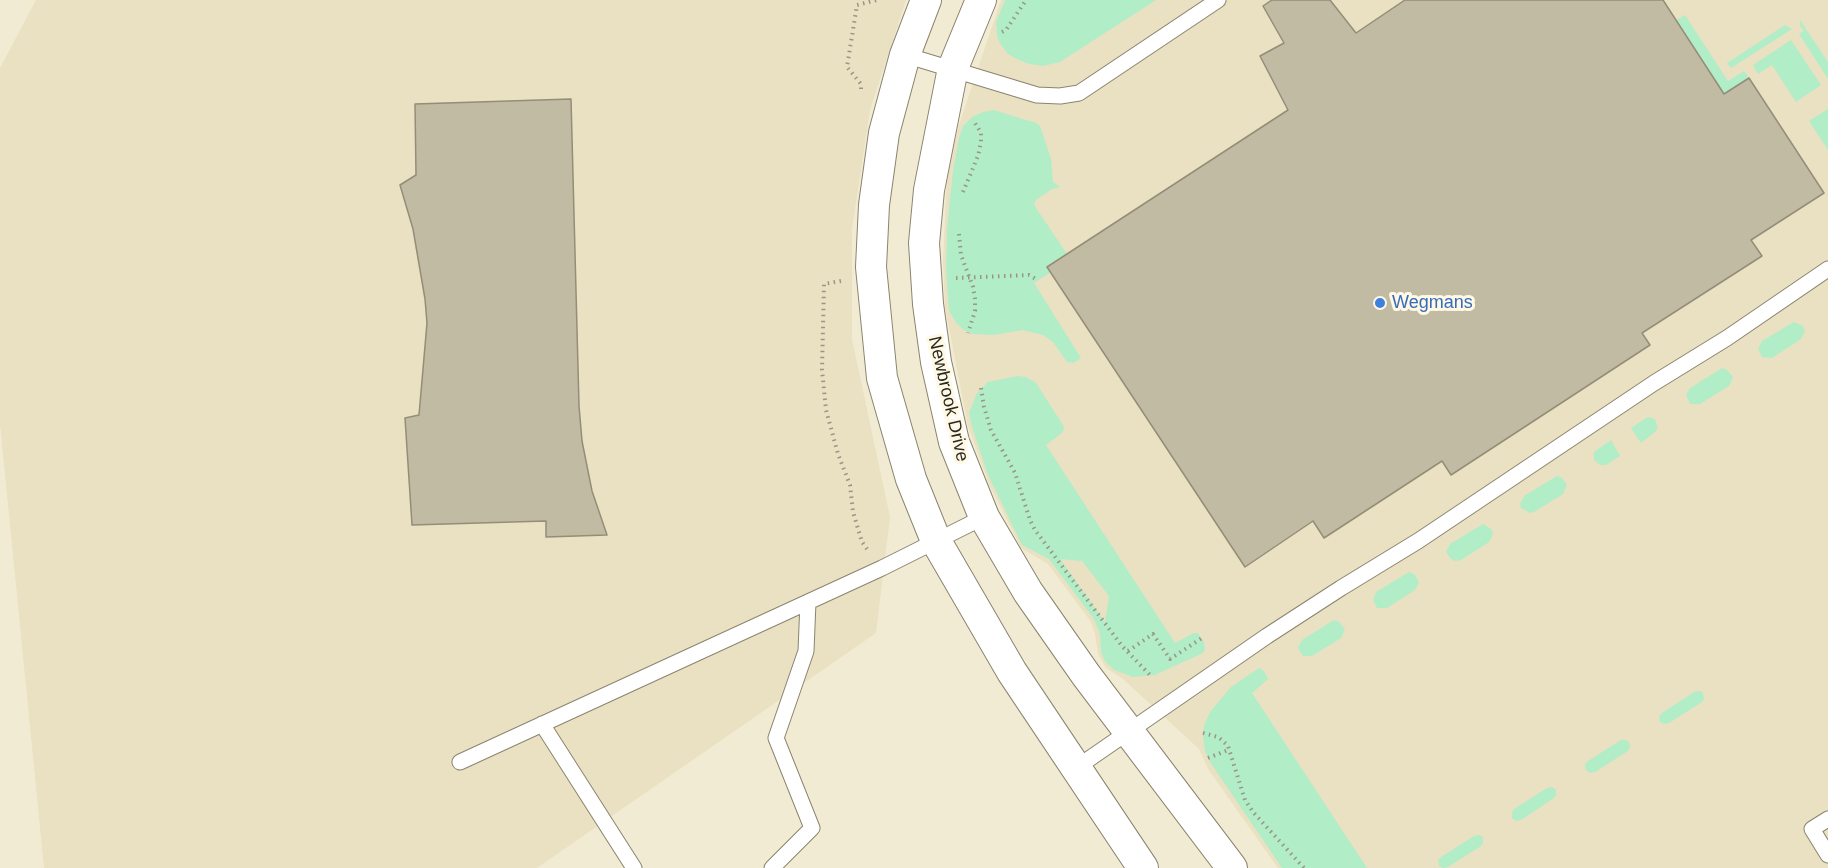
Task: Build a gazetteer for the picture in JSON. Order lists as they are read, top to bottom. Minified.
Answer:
{"streets":{"street":["Newbrook Drive"]},"places":["Wegmans"]}
